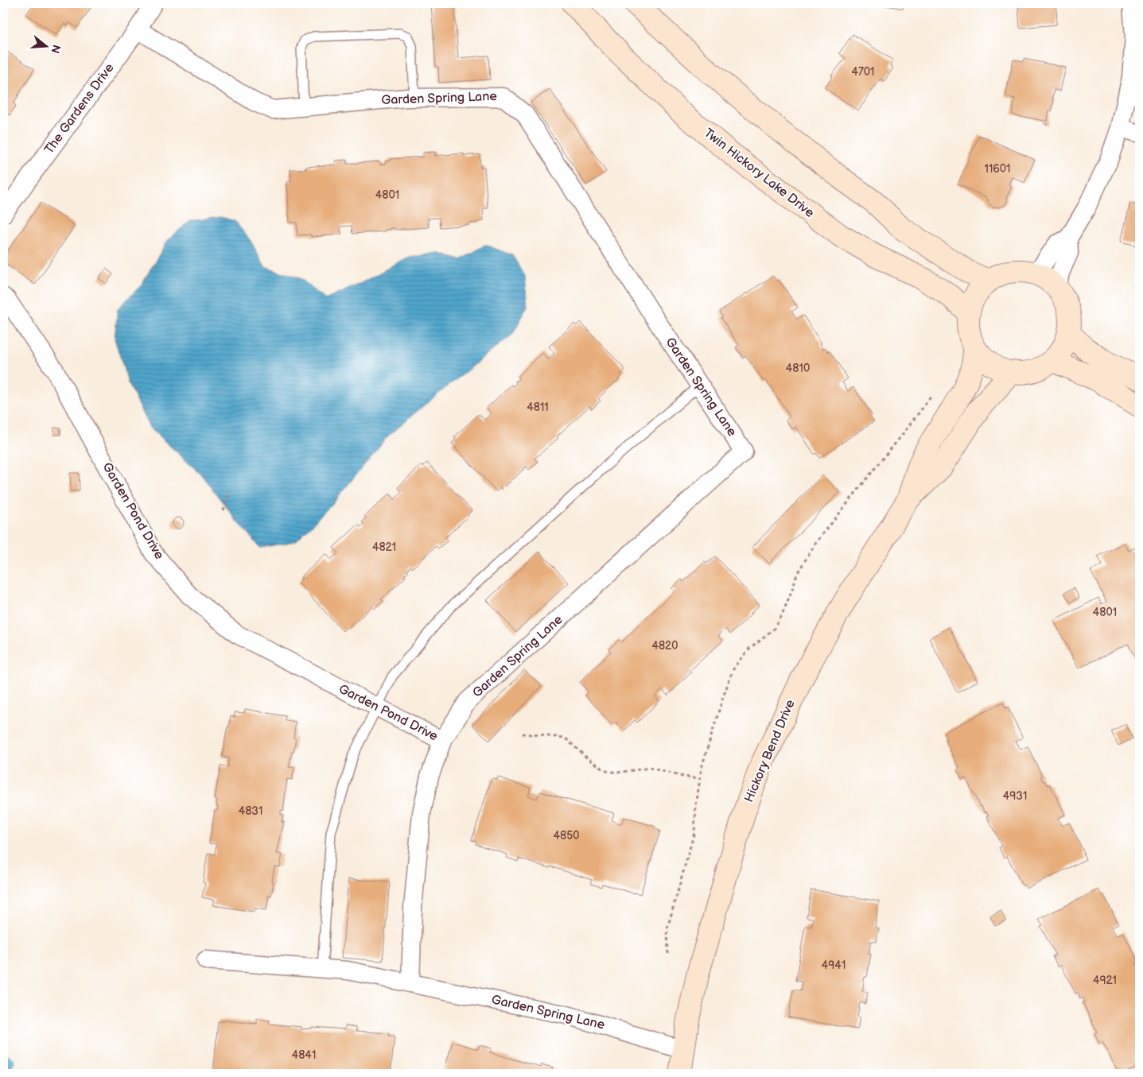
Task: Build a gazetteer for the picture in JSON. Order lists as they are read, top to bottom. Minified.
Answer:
{"streets":{"street":["Garden Spring Lane","The Gardens Drive","Twin Hickory Lake Drive","Garden Pond Drive","Hickory Bend Drive"]},"crossings":[["Garden Spring Lane","The Gardens Drive"],["Garden Spring Lane","Garden Pond Drive"],["Garden Spring Lane","Hickory Bend Drive"],["Twin Hickory Lake Drive","Hickory Bend Drive"]],"house_numbers":["4701","11601","4801","4810","4811","4821","4801","4820","4931","4831","4850","4941","4921","4841"],"north":"right"}
